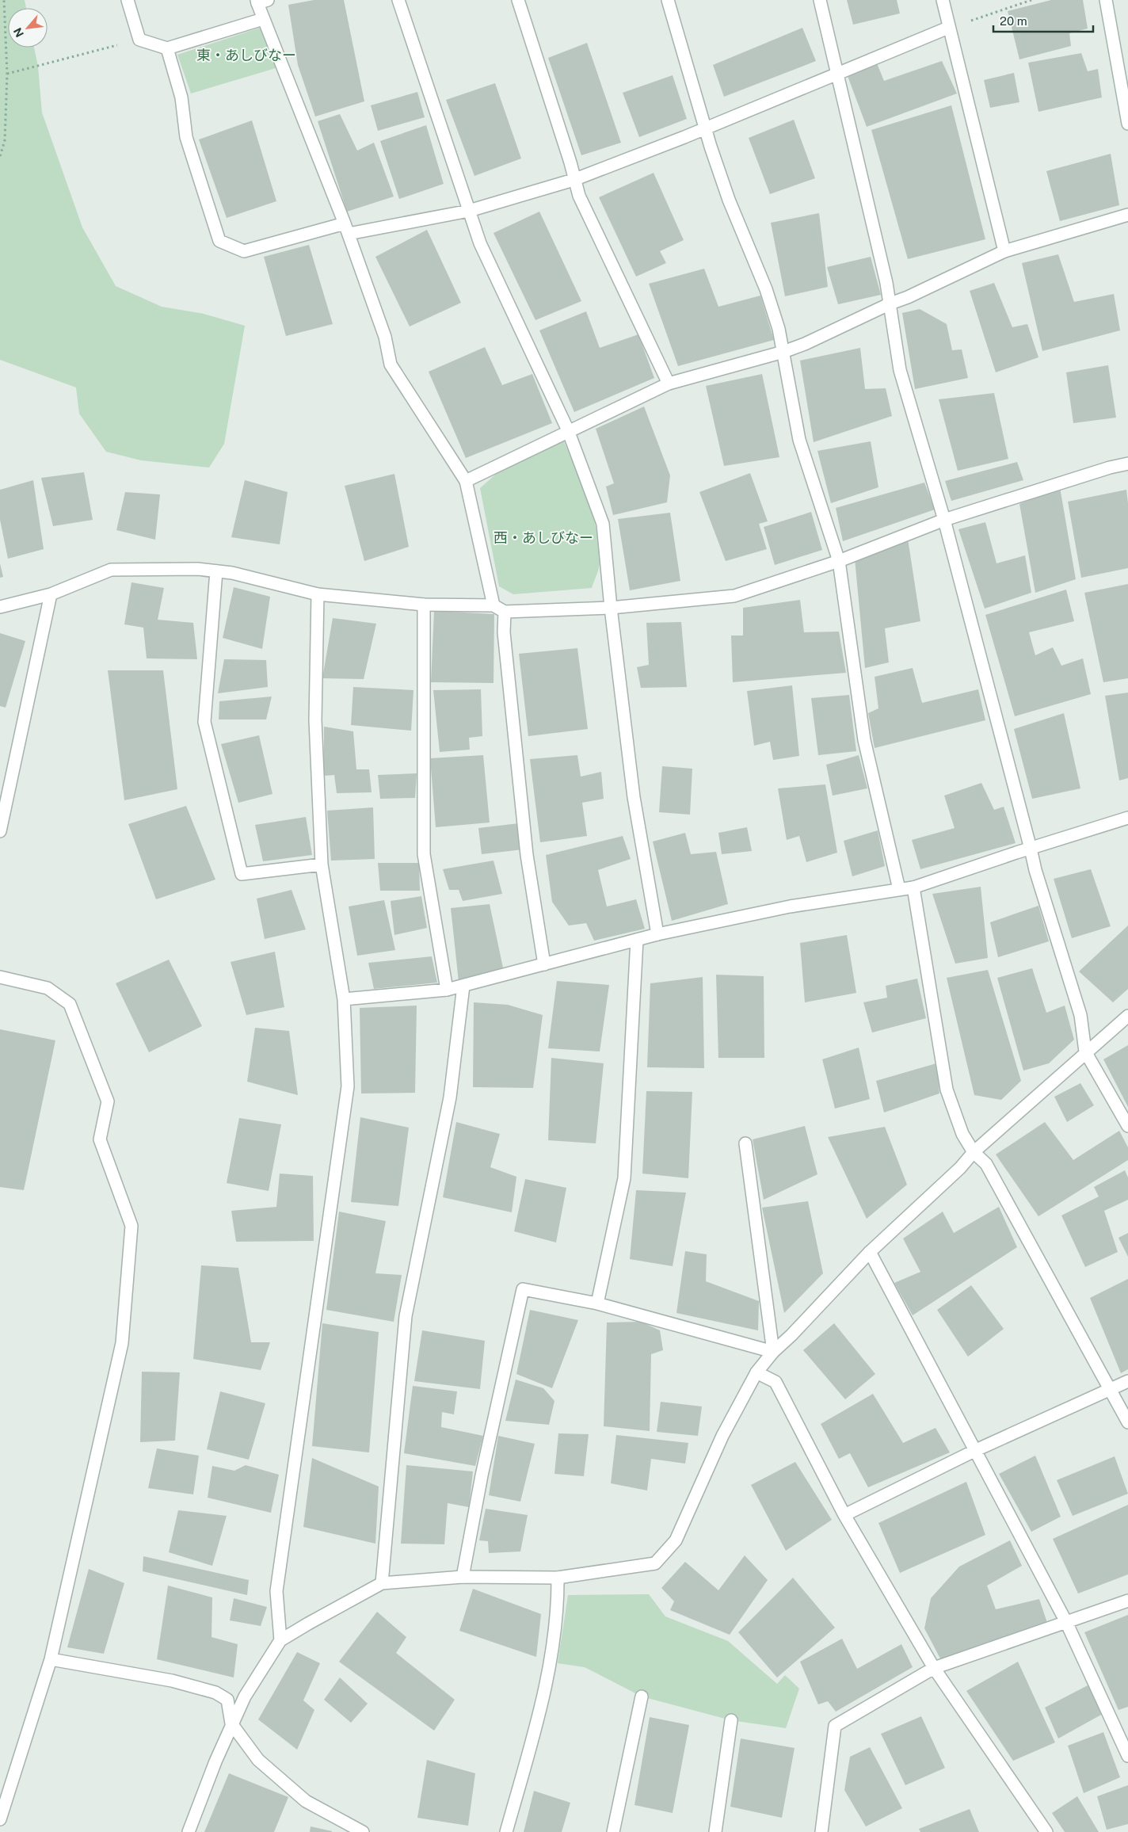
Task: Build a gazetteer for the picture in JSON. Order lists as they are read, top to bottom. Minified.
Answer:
{"parks":["東・あしびなー","西・あしびなー"],"scale_bar":"20 m","north":"bottom left"}
